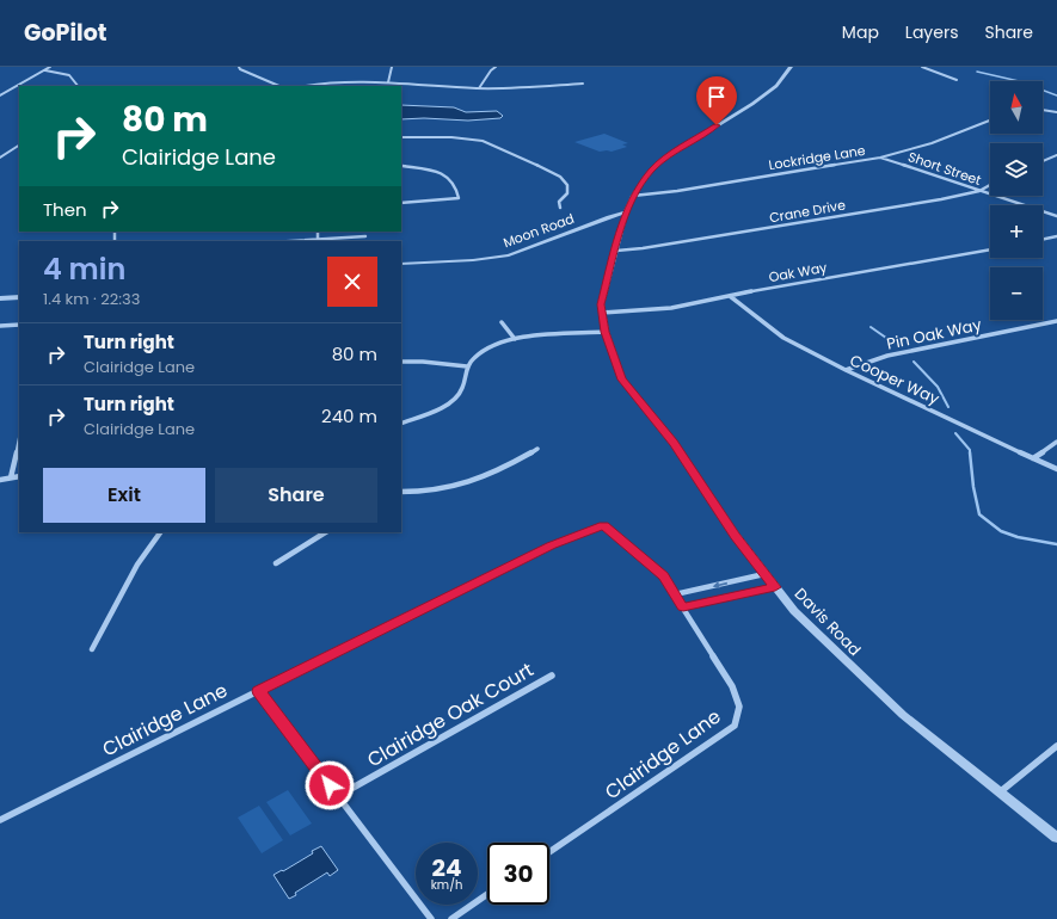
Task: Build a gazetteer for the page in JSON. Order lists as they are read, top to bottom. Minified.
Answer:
{"streets":{"street":["Lockridge Lane","Short Street","Crane Drive","Moon Road","Oak Way","Pin Oak Way","Cooper Way","Davis Road","Clairidge Oak Court","Clairidge Lane"]},"crossings":[["Lockridge Lane","Short Street"],["Lockridge Lane","Davis Road"],["Short Street","Crane Drive"],["Crane Drive","Davis Road"],["Moon Road","Davis Road"],["Oak Way","Cooper Way"],["Oak Way","Davis Road"],["Pin Oak Way","Cooper Way"]],"north":"top","page":{"header":"GoPilot","nav":["Map","Layers","Share"],"map_buttons":["+","−"],"turn":["80 m","Clairidge Lane"],"then":"Then","heading":["4 min","1.4 km · 22:33"],"list":[{"name":"Turn right","note":"Clairidge Lane","value":"80 m"},{"name":"Turn right","note":"Clairidge Lane","value":"240 m"}],"buttons":["Exit","Share"],"speed":"24 km/h","limit":"30"}}
